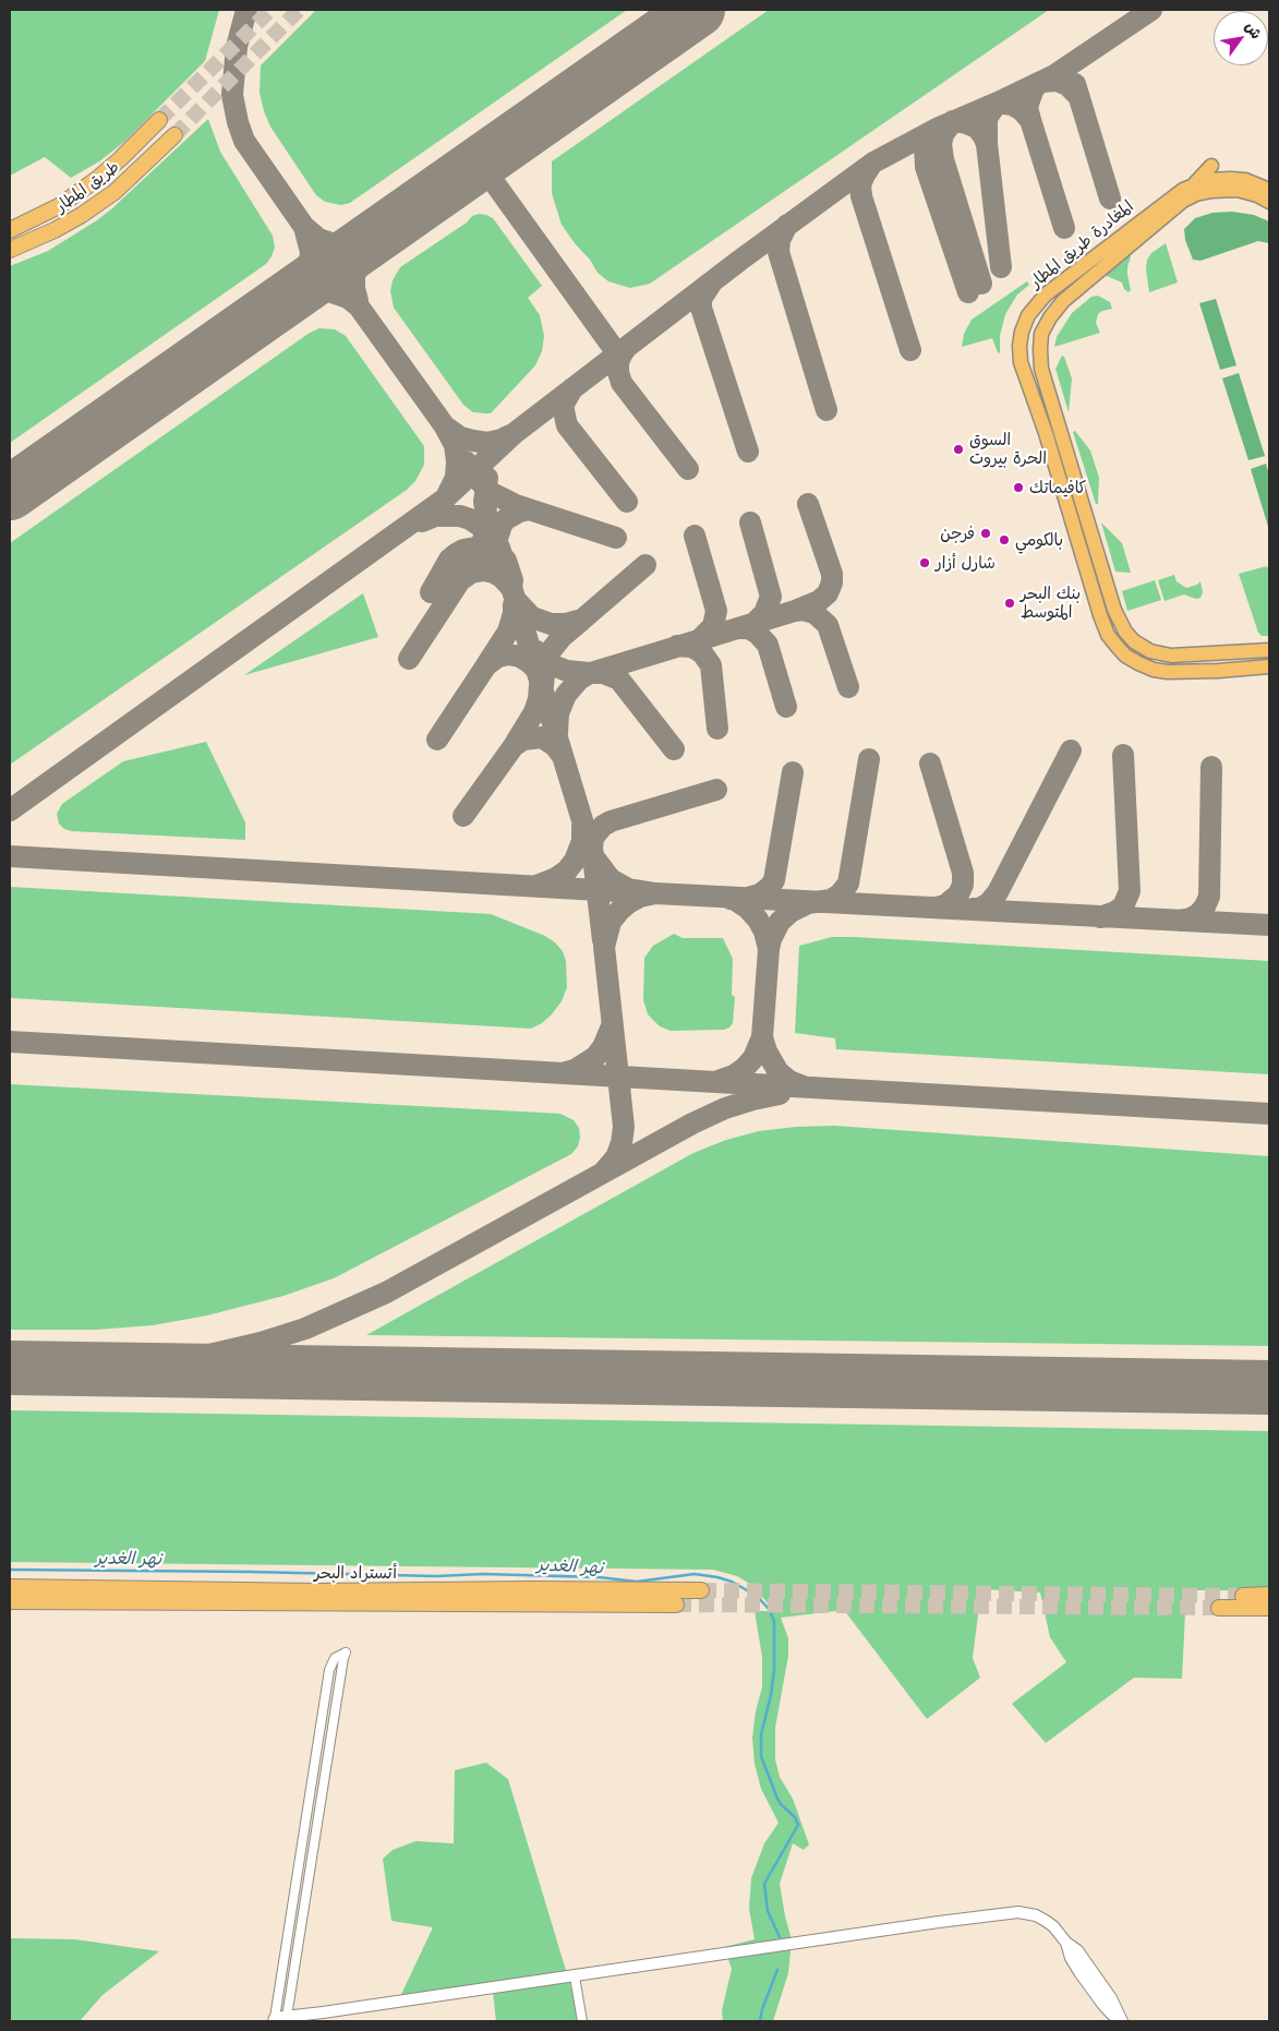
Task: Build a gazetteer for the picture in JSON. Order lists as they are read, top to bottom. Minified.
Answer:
{"streets":{"highway":["طريق المطار","أتستراد البحر"],"main road":["المغادرة طريق المطار"]},"water":["نهر الغدير"],"places":["السوق الحرة بيروت","كافيماتك","فرجن","بالكومي","شارل أزار","بنك البحر المتوسط"],"north":"top right"}
